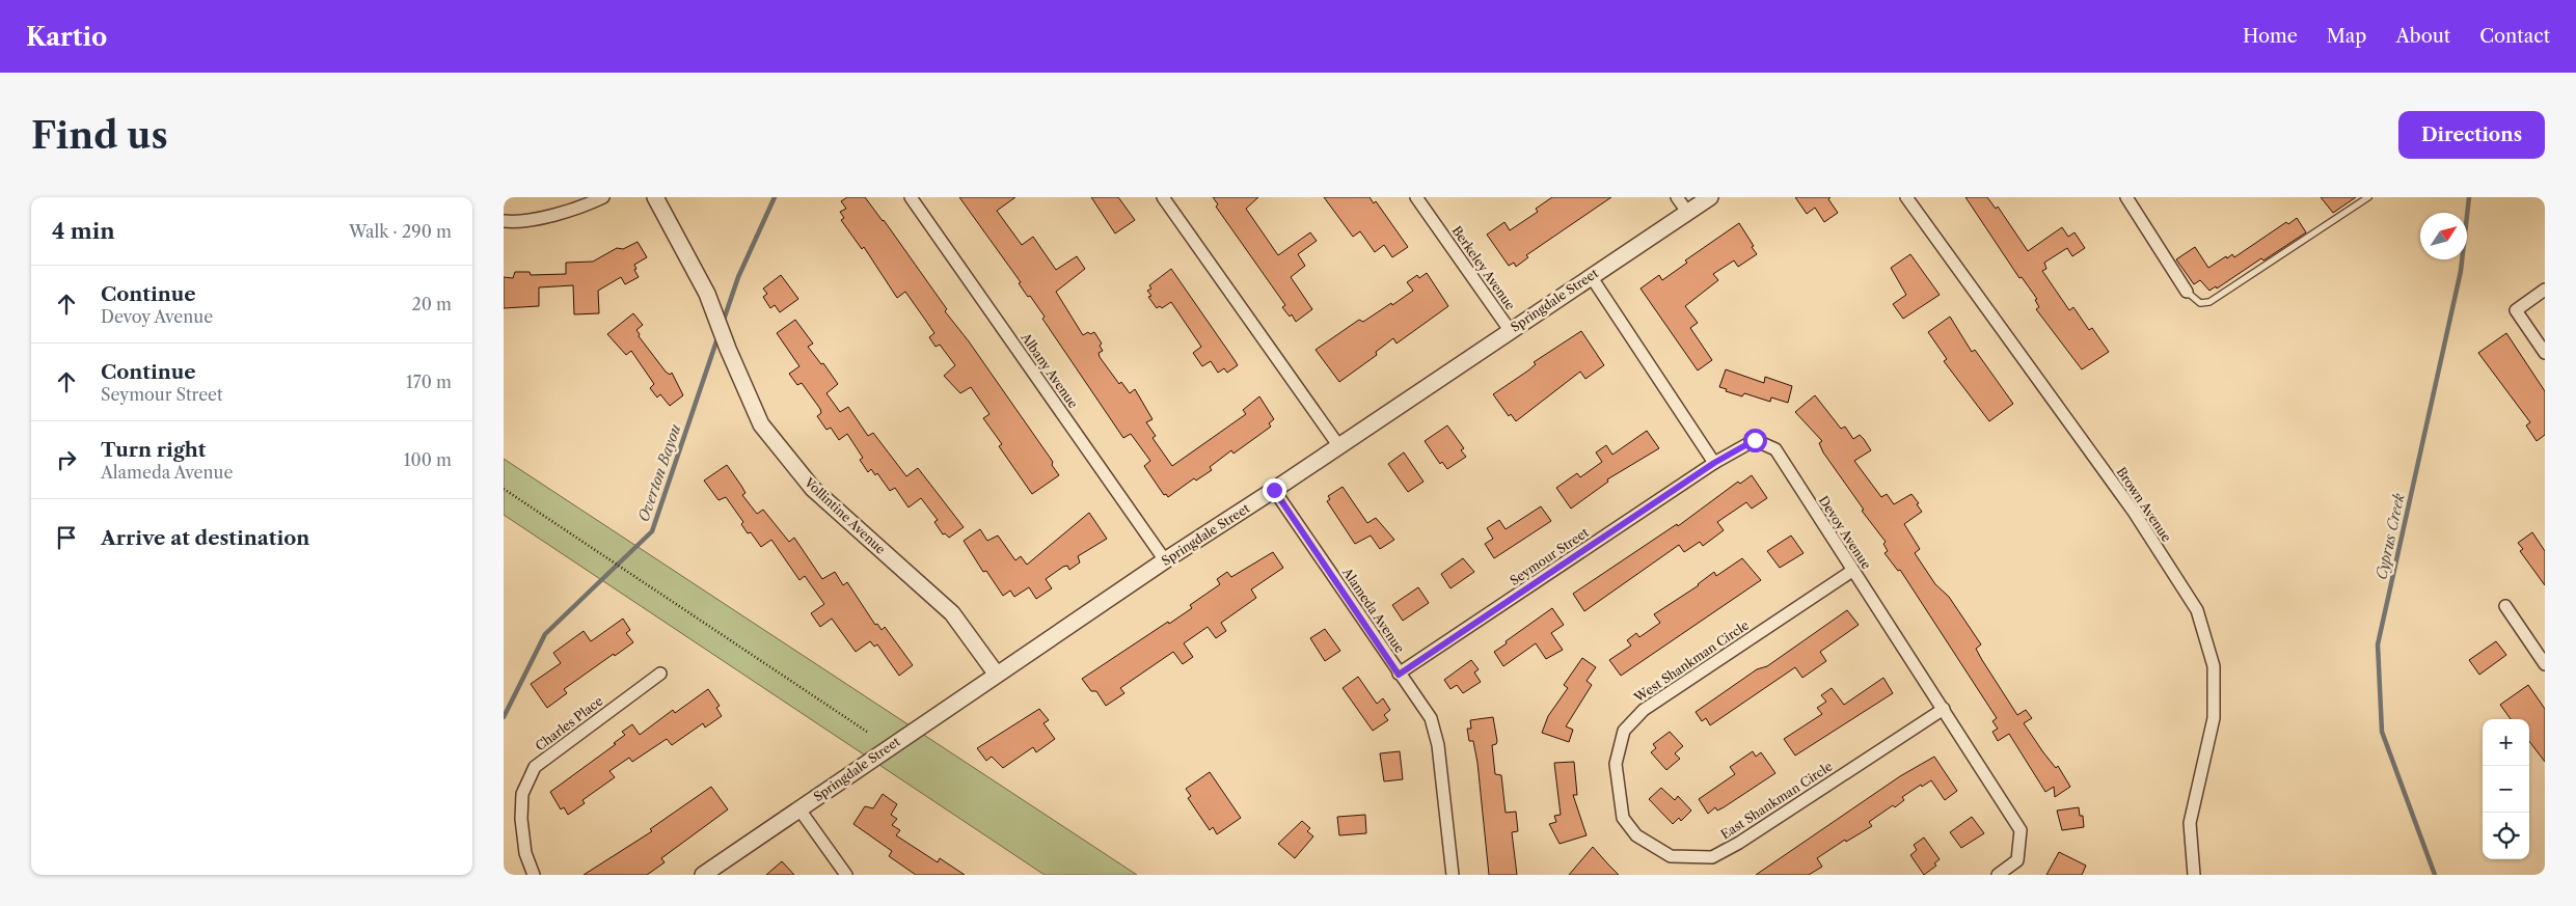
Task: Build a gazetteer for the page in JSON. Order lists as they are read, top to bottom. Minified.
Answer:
{"streets":{"street":["Berkeley Avenue","Springdale Street","Albany Avenue","Brown Avenue","Vollintine Avenue","Devoy Avenue","Seymour Street","Alameda Avenue","West Shankman Circle","Charles Place","East Shankman Circle"]},"crossings":[["Berkeley Avenue","Springdale Street"],["Springdale Street","Albany Avenue"],["Springdale Street","Vollintine Avenue"],["Springdale Street","Alameda Avenue"],["Devoy Avenue","Seymour Street"],["Devoy Avenue","West Shankman Circle"],["Devoy Avenue","East Shankman Circle"],["Seymour Street","Alameda Avenue"],["West Shankman Circle","East Shankman Circle"]],"water":["Overton Bayou","Cyprus Creek"],"north":"top right","page":{"header":"Kartio","nav":["Home","Map","About","Contact"],"buttons":"Directions","title":"Find us","heading":["4 min","Walk · 290 m"],"list":[["Continue","Devoy Avenue","20 m"],["Continue","Seymour Street","170 m"],["Turn right","Alameda Avenue","100 m"],"Arrive at destination"],"map_buttons":["+","−"]}}
